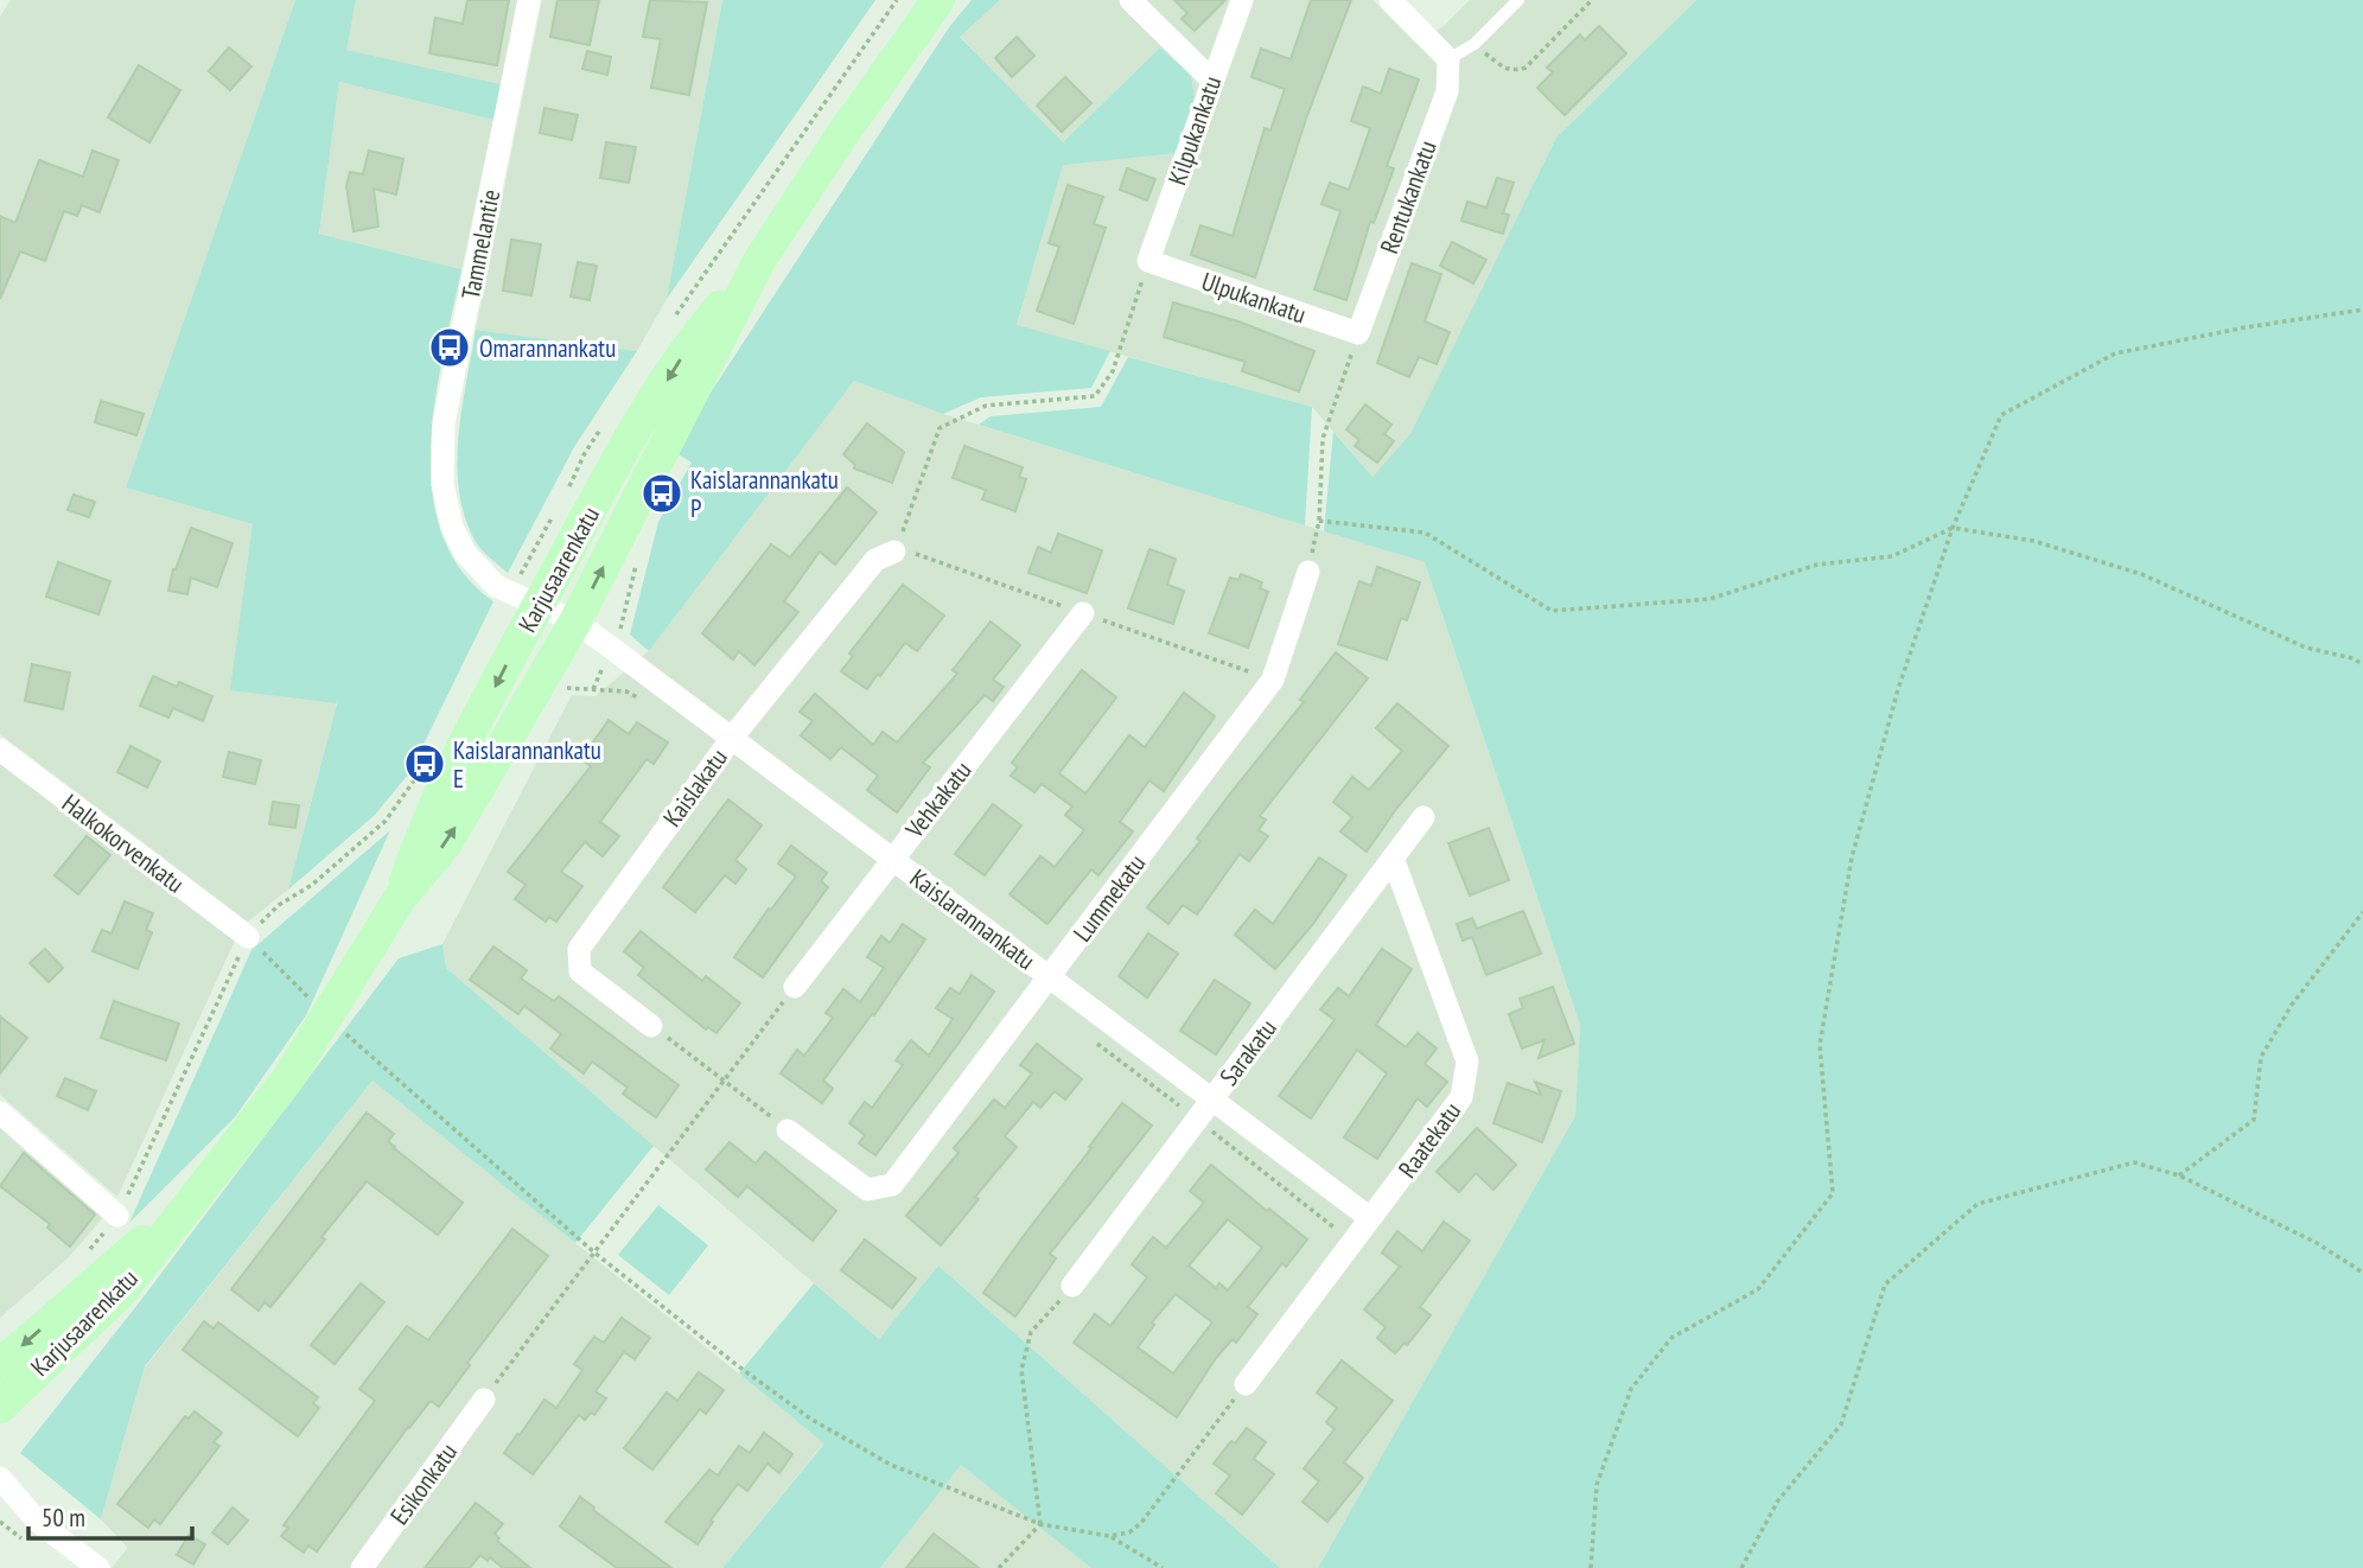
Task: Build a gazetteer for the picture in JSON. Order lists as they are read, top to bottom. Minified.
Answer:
{"streets":{"street":["Kilpukankatu","Rentukankatu","Tammelantie","Ulpukankatu","Karjusaarenkatu","Kaislakatu","Vehkakatu","Halkokorvenkatu","Lummekatu","Kaislarannankatu","Sarakatu","Raatekatu","Esikonkatu"]},"crossings":[["Kilpukankatu","Ulpukankatu"],["Rentukankatu","Ulpukankatu"],["Tammelantie","Karjusaarenkatu"],["Tammelantie","Kaislarannankatu"],["Karjusaarenkatu","Kaislarannankatu"],["Kaislakatu","Kaislarannankatu"],["Vehkakatu","Kaislarannankatu"],["Lummekatu","Kaislarannankatu"],["Kaislarannankatu","Sarakatu"],["Kaislarannankatu","Raatekatu"],["Sarakatu","Raatekatu"]],"places":{"bus stop":["Omarannankatu","Kaislarannankatu P","Kaislarannankatu E"]},"scale_bar":"50 m"}
